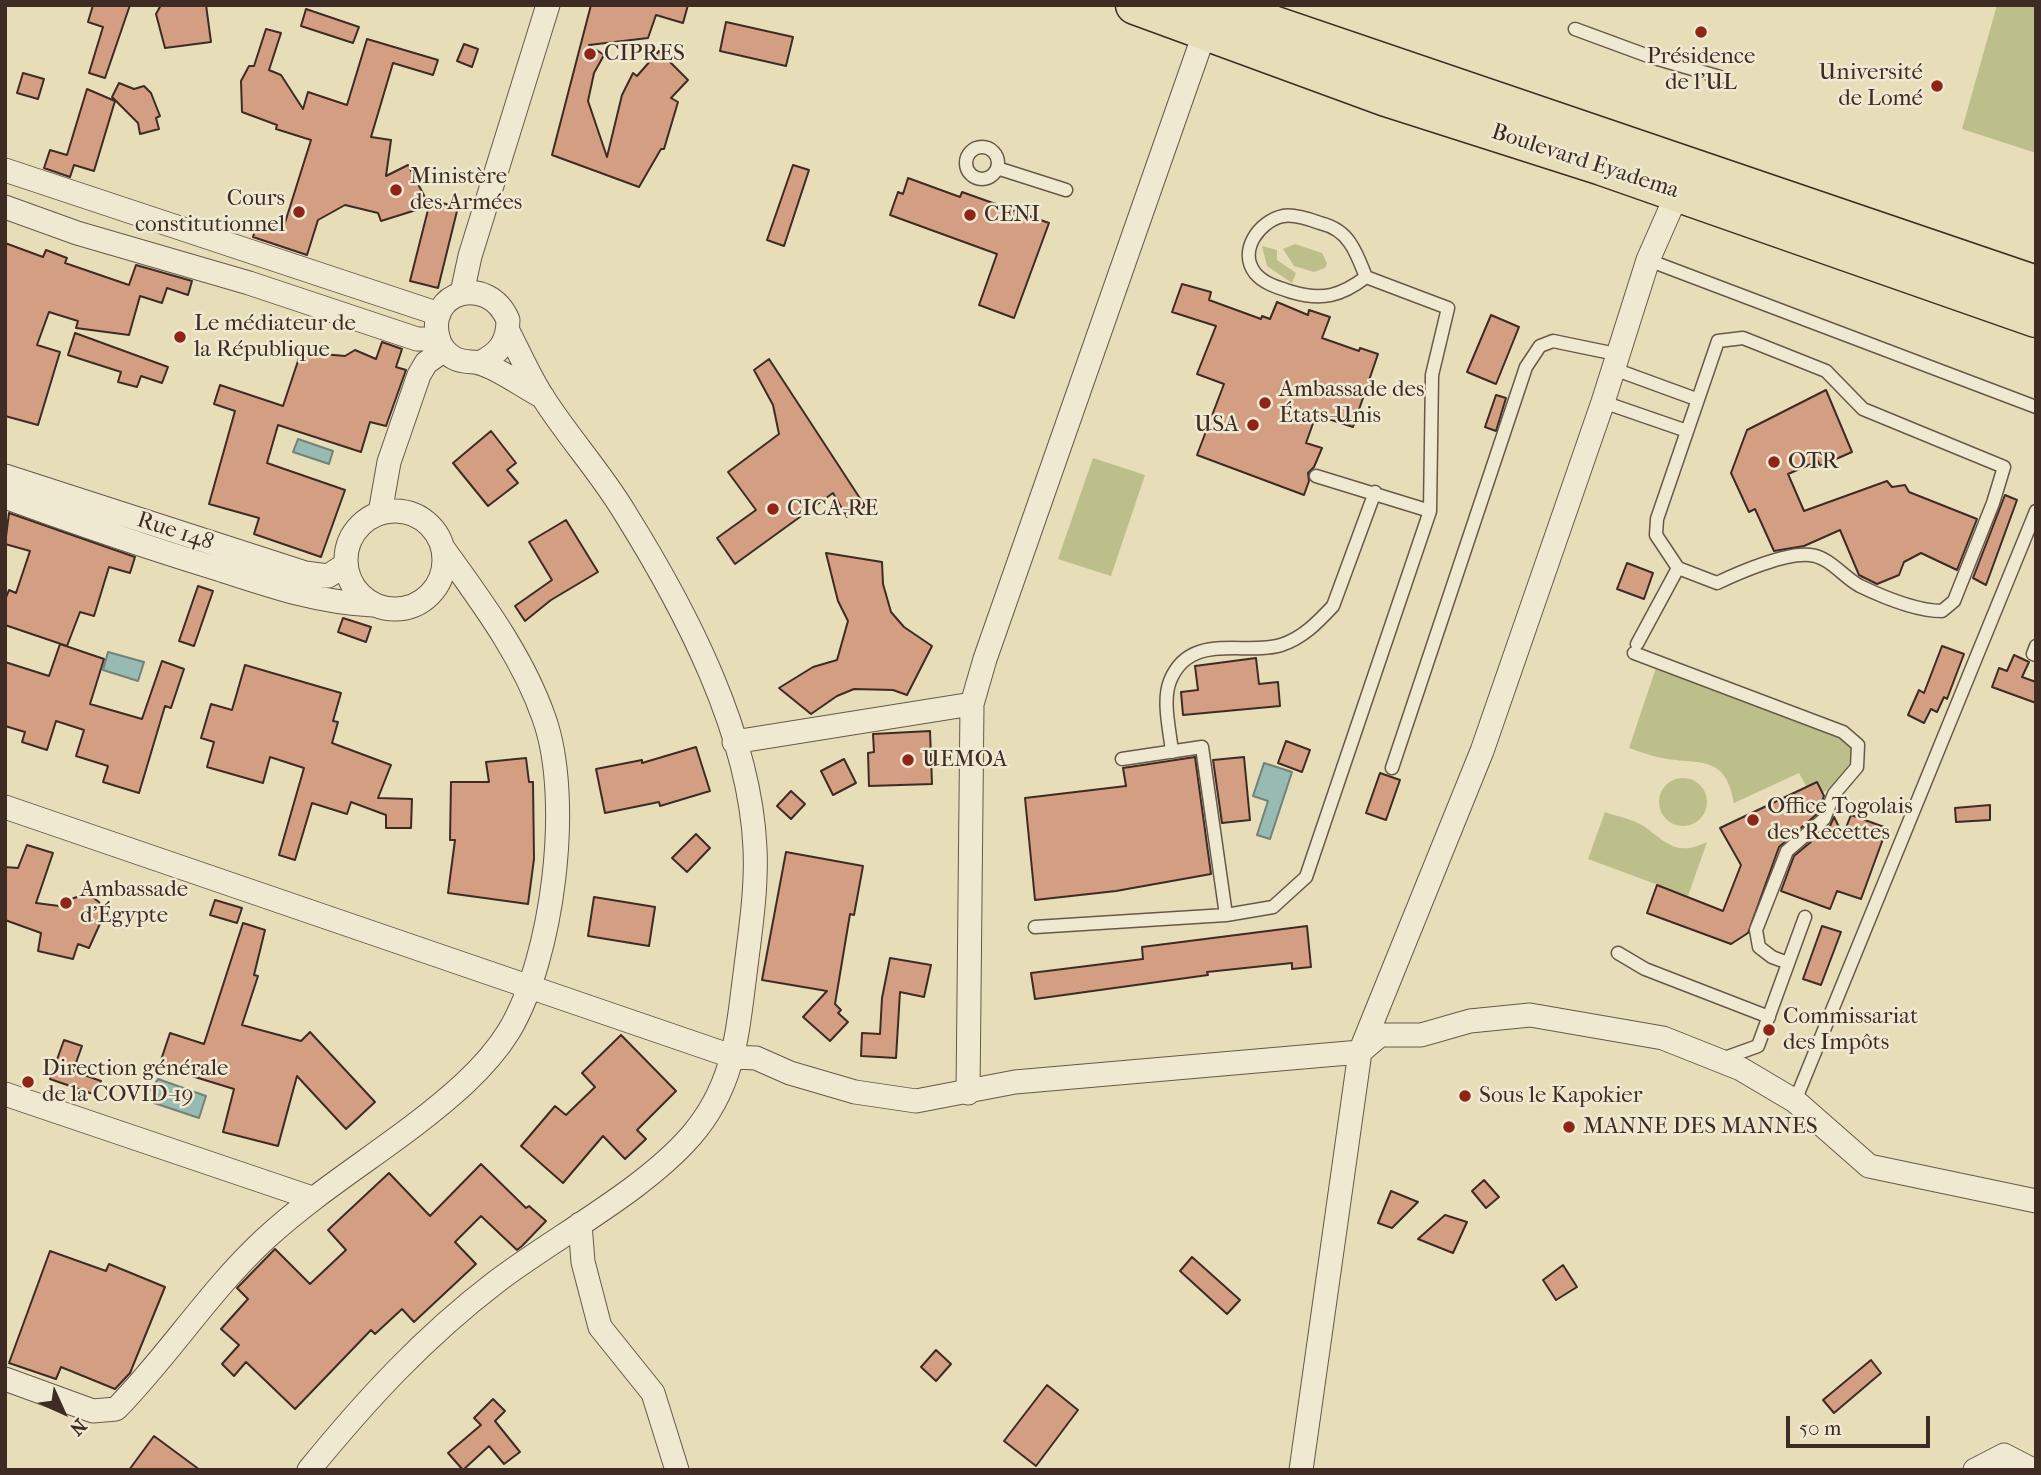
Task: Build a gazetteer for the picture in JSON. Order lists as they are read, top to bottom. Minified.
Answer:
{"streets":{"highway":["Boulevard Eyadema"],"street":["Rue 148"]},"places":["Présidence de l'UL","CIPRES","Université de Lomé","Ministère des Armées","Cours constitutionnel","CENI","Le médiateur de la République","Ambassade des États-Unis","USA","OTR","CICA-RE","UEMOA","Office Togolais des Recettes","Ambassade d'Égypte","Commissariat des Impôts","Direction générale de la COVID-19","Sous le Kapokier","MANNE DES MANNES"],"scale_bar":"50 m","north":"bottom right"}
